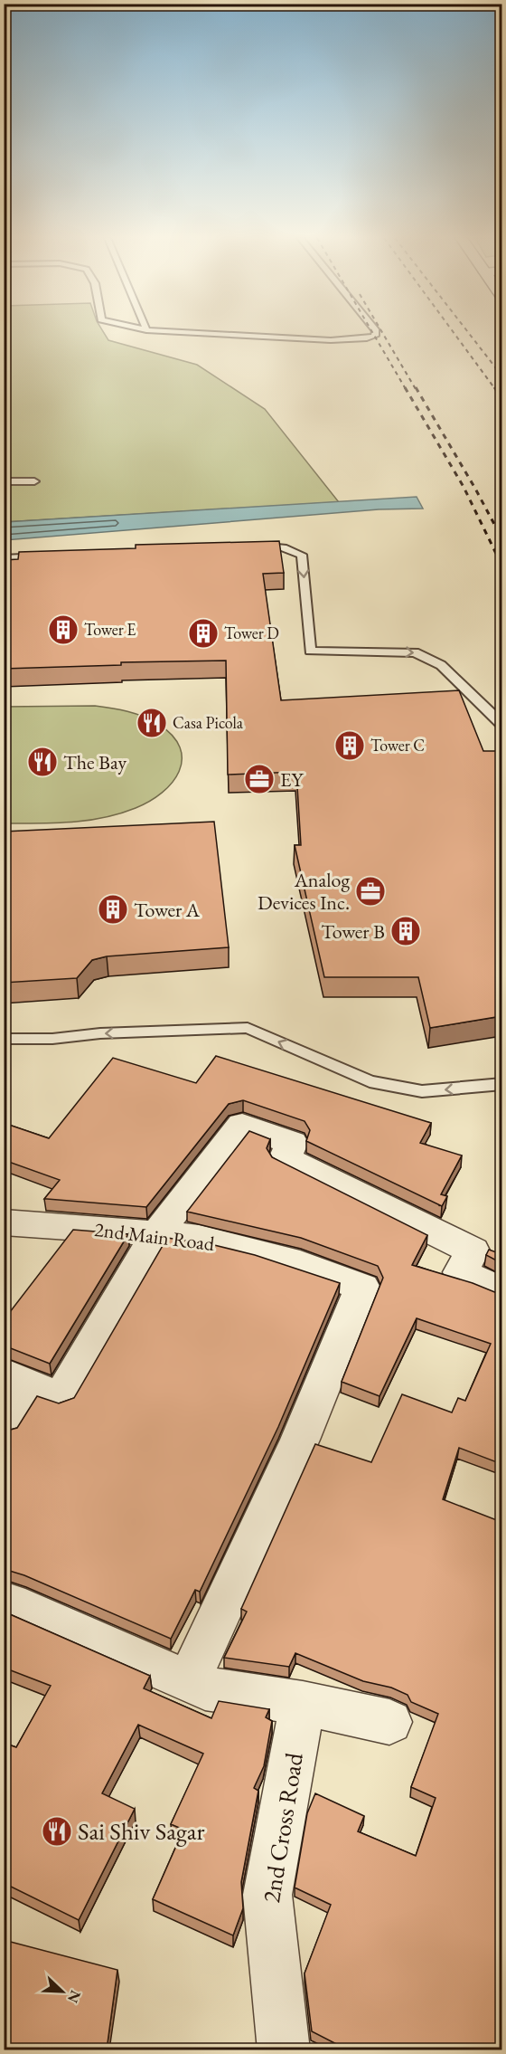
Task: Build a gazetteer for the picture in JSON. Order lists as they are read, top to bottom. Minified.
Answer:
{"streets":{"street":["2nd Main Road","2nd Cross Road"]},"places":{"building":["Tower E","Tower D","Tower C","Tower A","Tower B"],"restaurant":["Casa Picola","The Bay","Sai Shiv Sagar"],"office":["EY","Analog Devices Inc."]},"north":"bottom right"}
